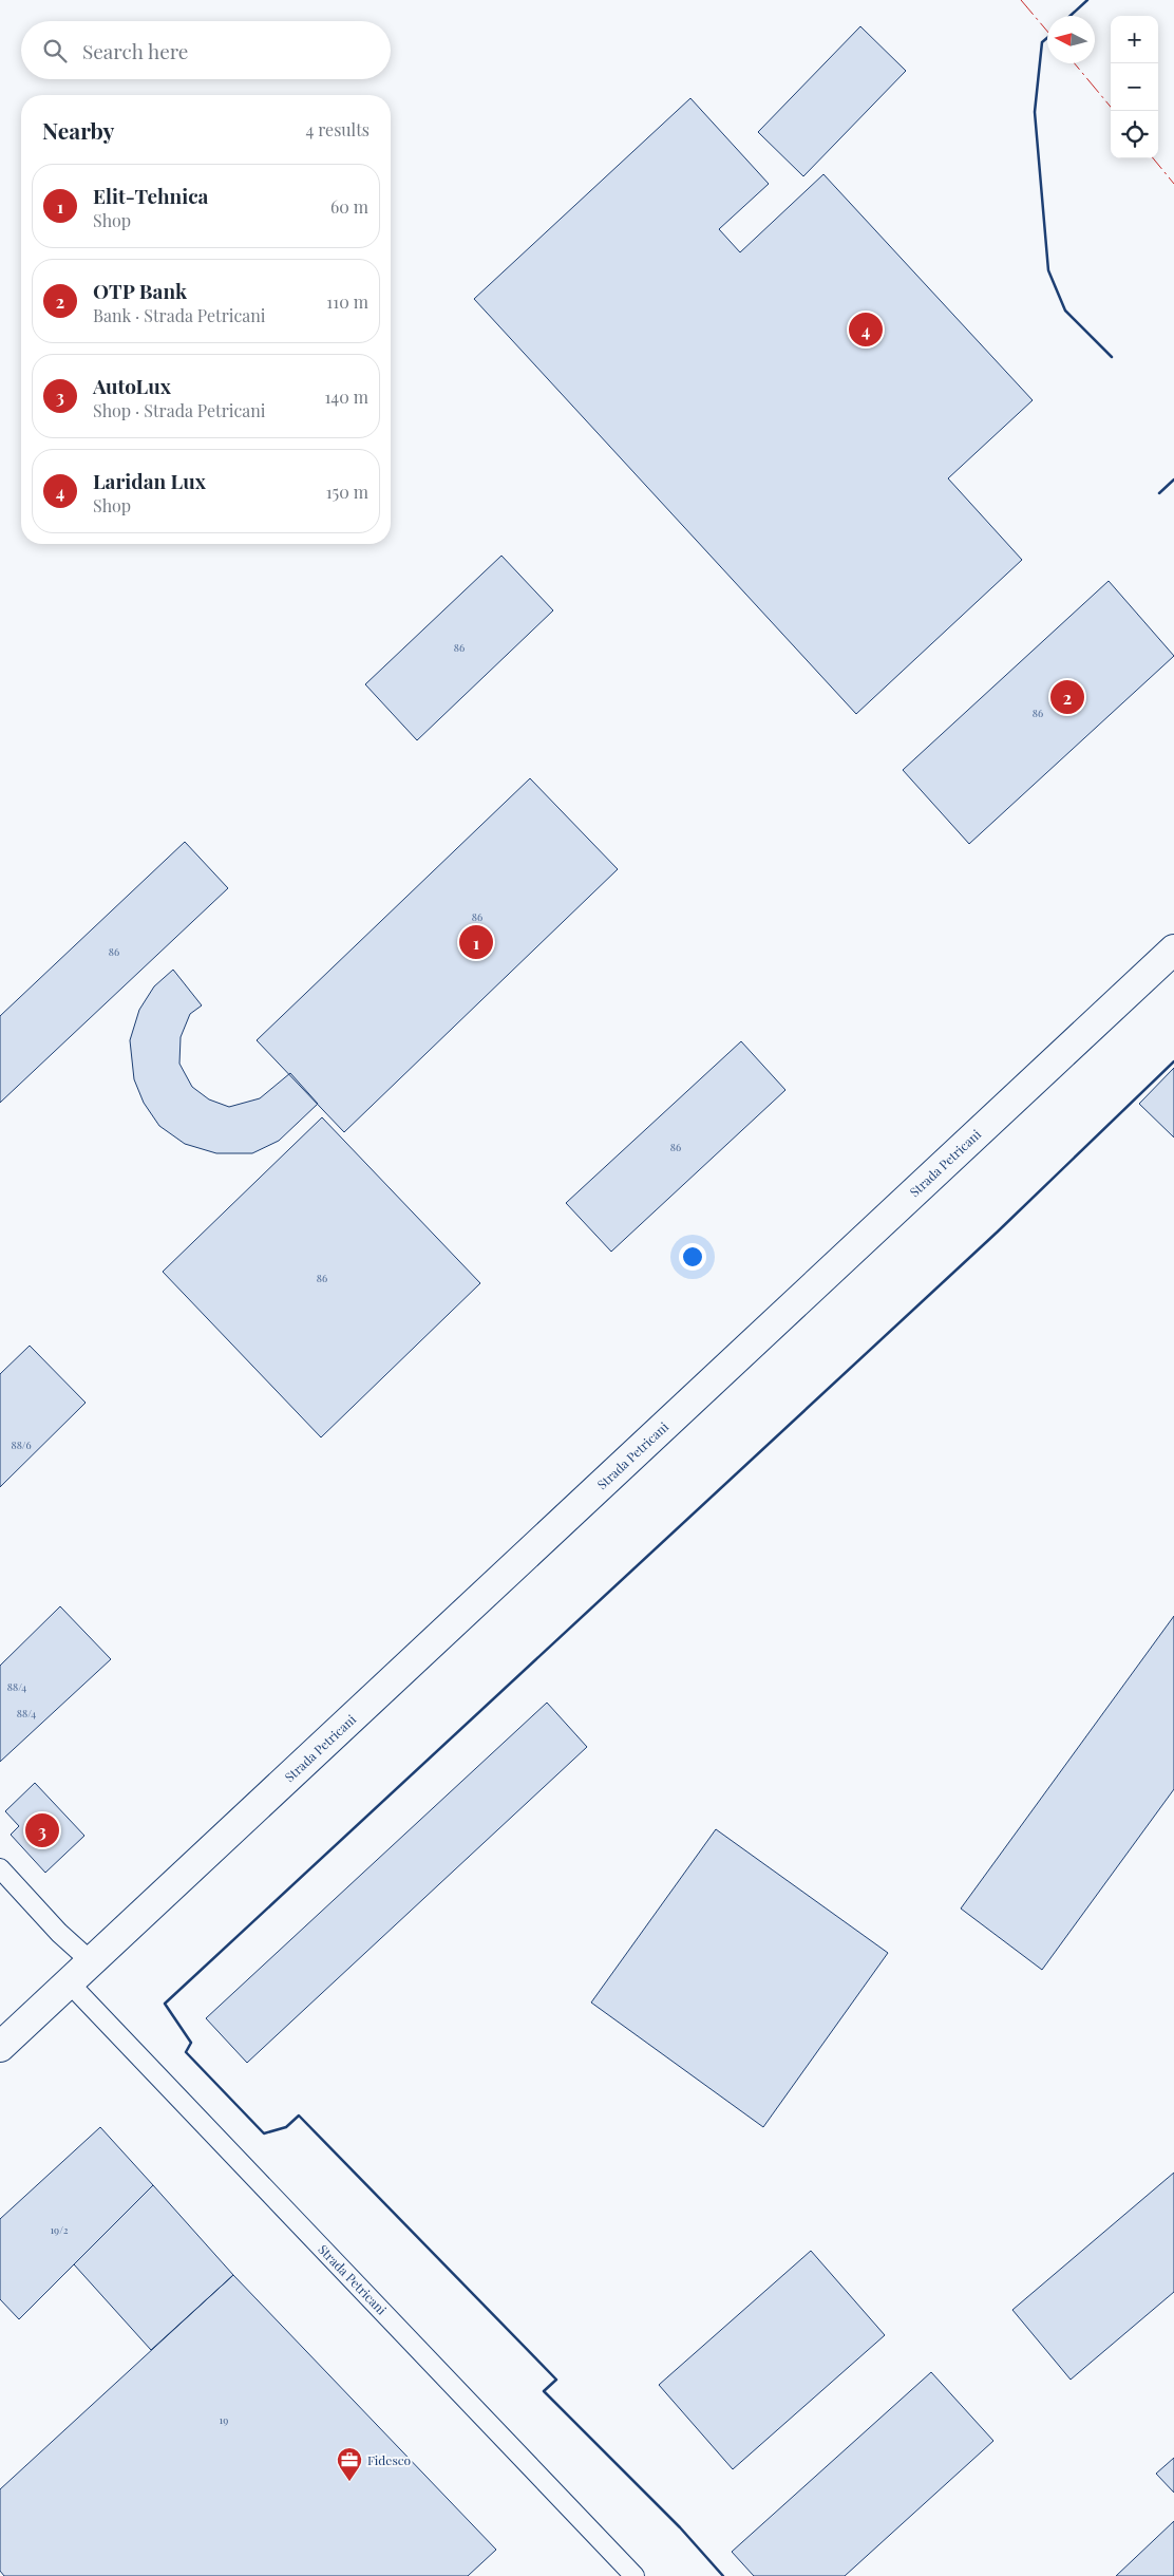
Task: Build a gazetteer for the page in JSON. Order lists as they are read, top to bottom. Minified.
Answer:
{"streets":{"main road":["Strada Petricani"]},"places":{"office":["Fidesco"]},"house_numbers":["86","86","86","86","86","86","88/6","88/4","88/4","19/2","19"],"north":"left","page":{"map_buttons":["+","−"],"search":"Search here","heading":["Nearby","4 results"],"list":[{"mark":"1","name":"Elit-Tehnica","note":"Shop","value":"60 m"},{"mark":"2","name":"OTP Bank","note":"Bank · Strada Petricani","value":"110 m"},{"mark":"3","name":"AutoLux","note":"Shop · Strada Petricani","value":"140 m"},{"mark":"4","name":"Laridan Lux","note":"Shop","value":"150 m"}],"pins":["4","2","1","3"]}}
